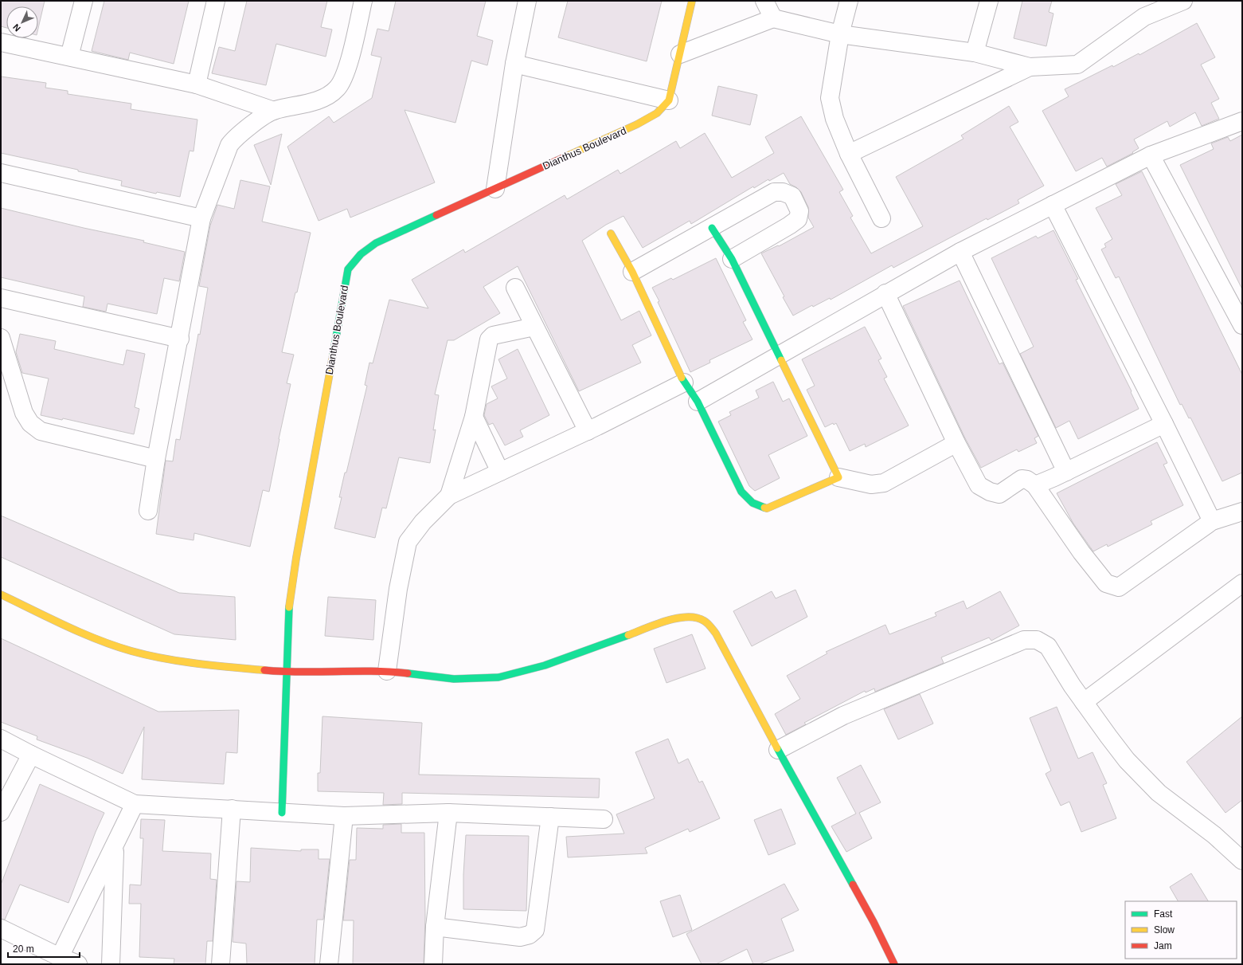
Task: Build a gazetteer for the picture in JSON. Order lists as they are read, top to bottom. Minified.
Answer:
{"streets":{"street":["Dianthus Boulevard"]},"legend":["Fast","Slow","Jam"],"scale_bar":"20 m","north":"bottom left"}
